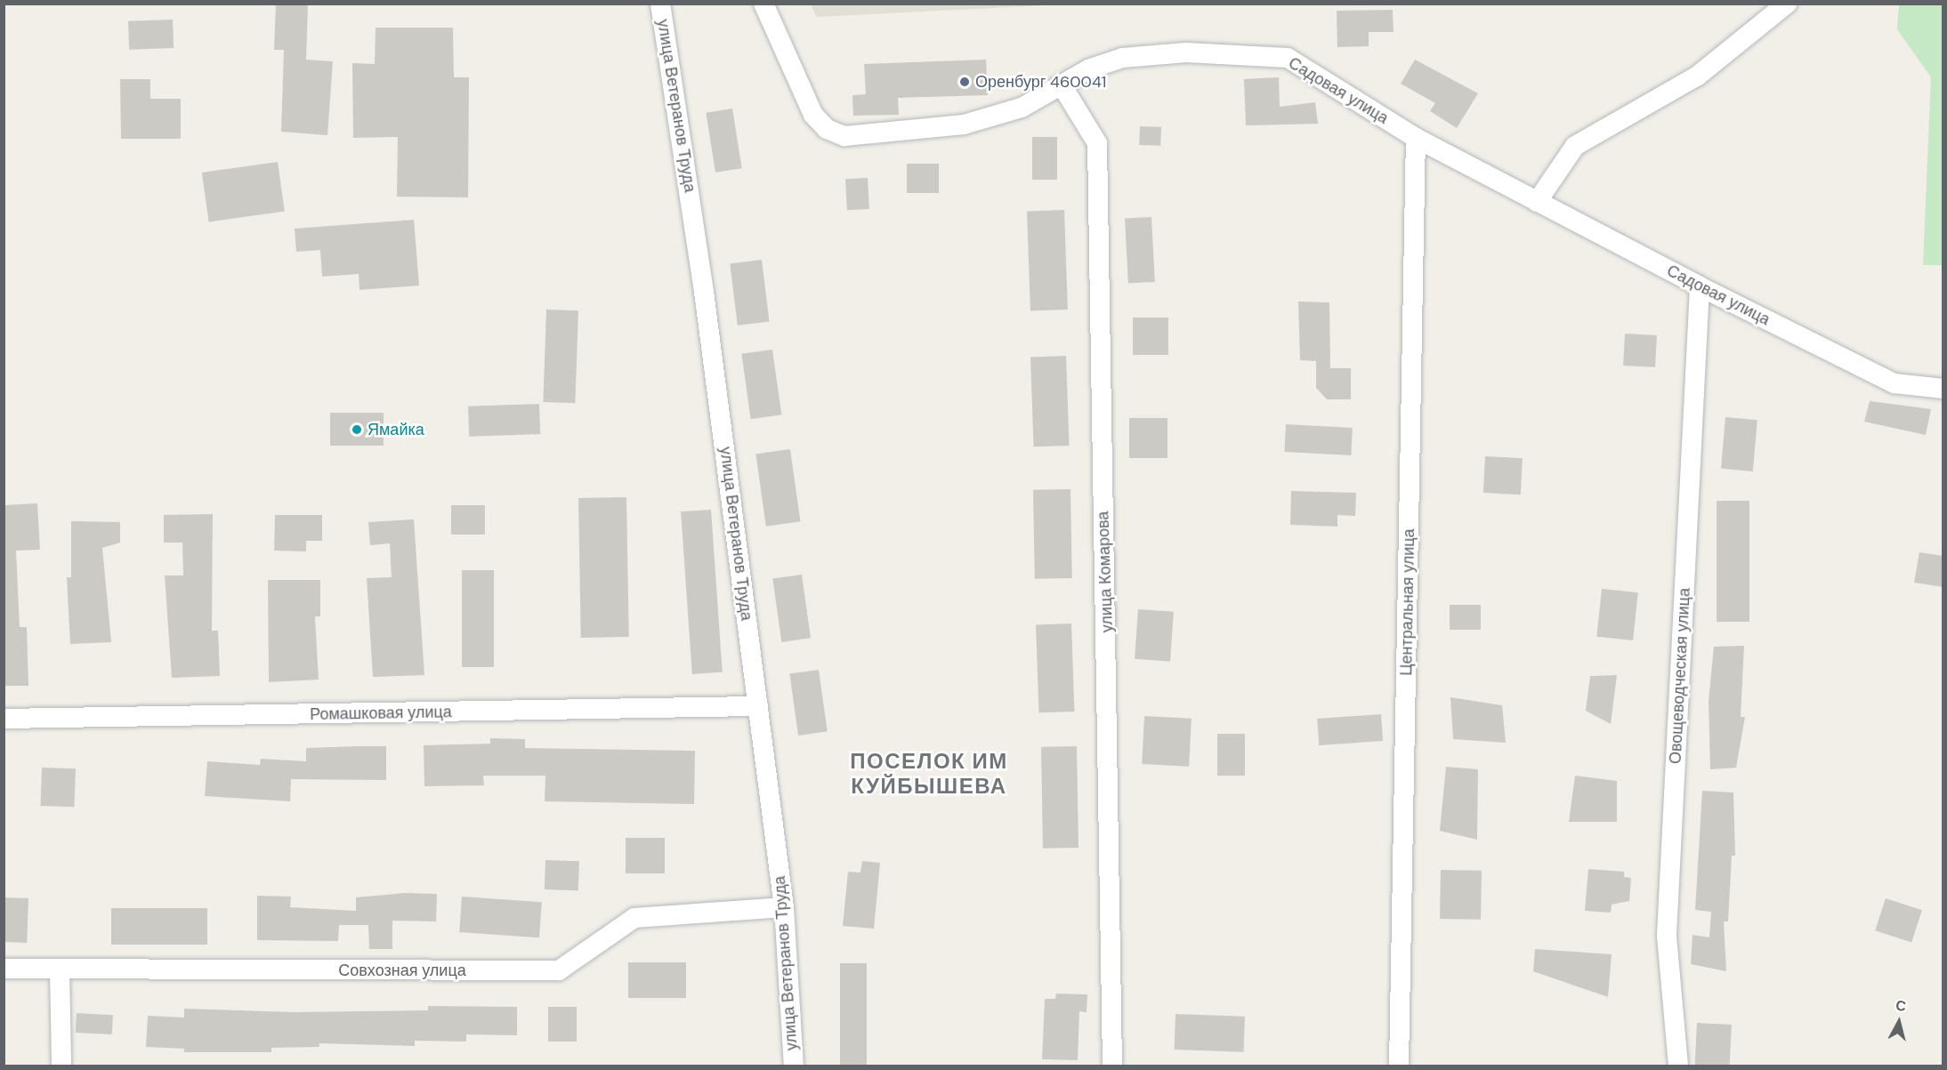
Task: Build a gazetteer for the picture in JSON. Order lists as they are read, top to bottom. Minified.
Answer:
{"streets":{"street":["Садовая улица","улица Ветеранов Труда","улица Комарова","Центральная улица","Овощеводческая улица","Ромашковая улица","Совхозная улица"]},"crossings":[["Садовая улица","улица Комарова"],["Садовая улица","Центральная улица"],["Садовая улица","Овощеводческая улица"],["улица Ветеранов Труда","Ромашковая улица"],["улица Ветеранов Труда","Совхозная улица"]],"districts":["ПОСЕЛОК ИМ КУЙБЫШЕВА"],"places":["Оренбург 460041","Ямайка"],"north":"top"}
